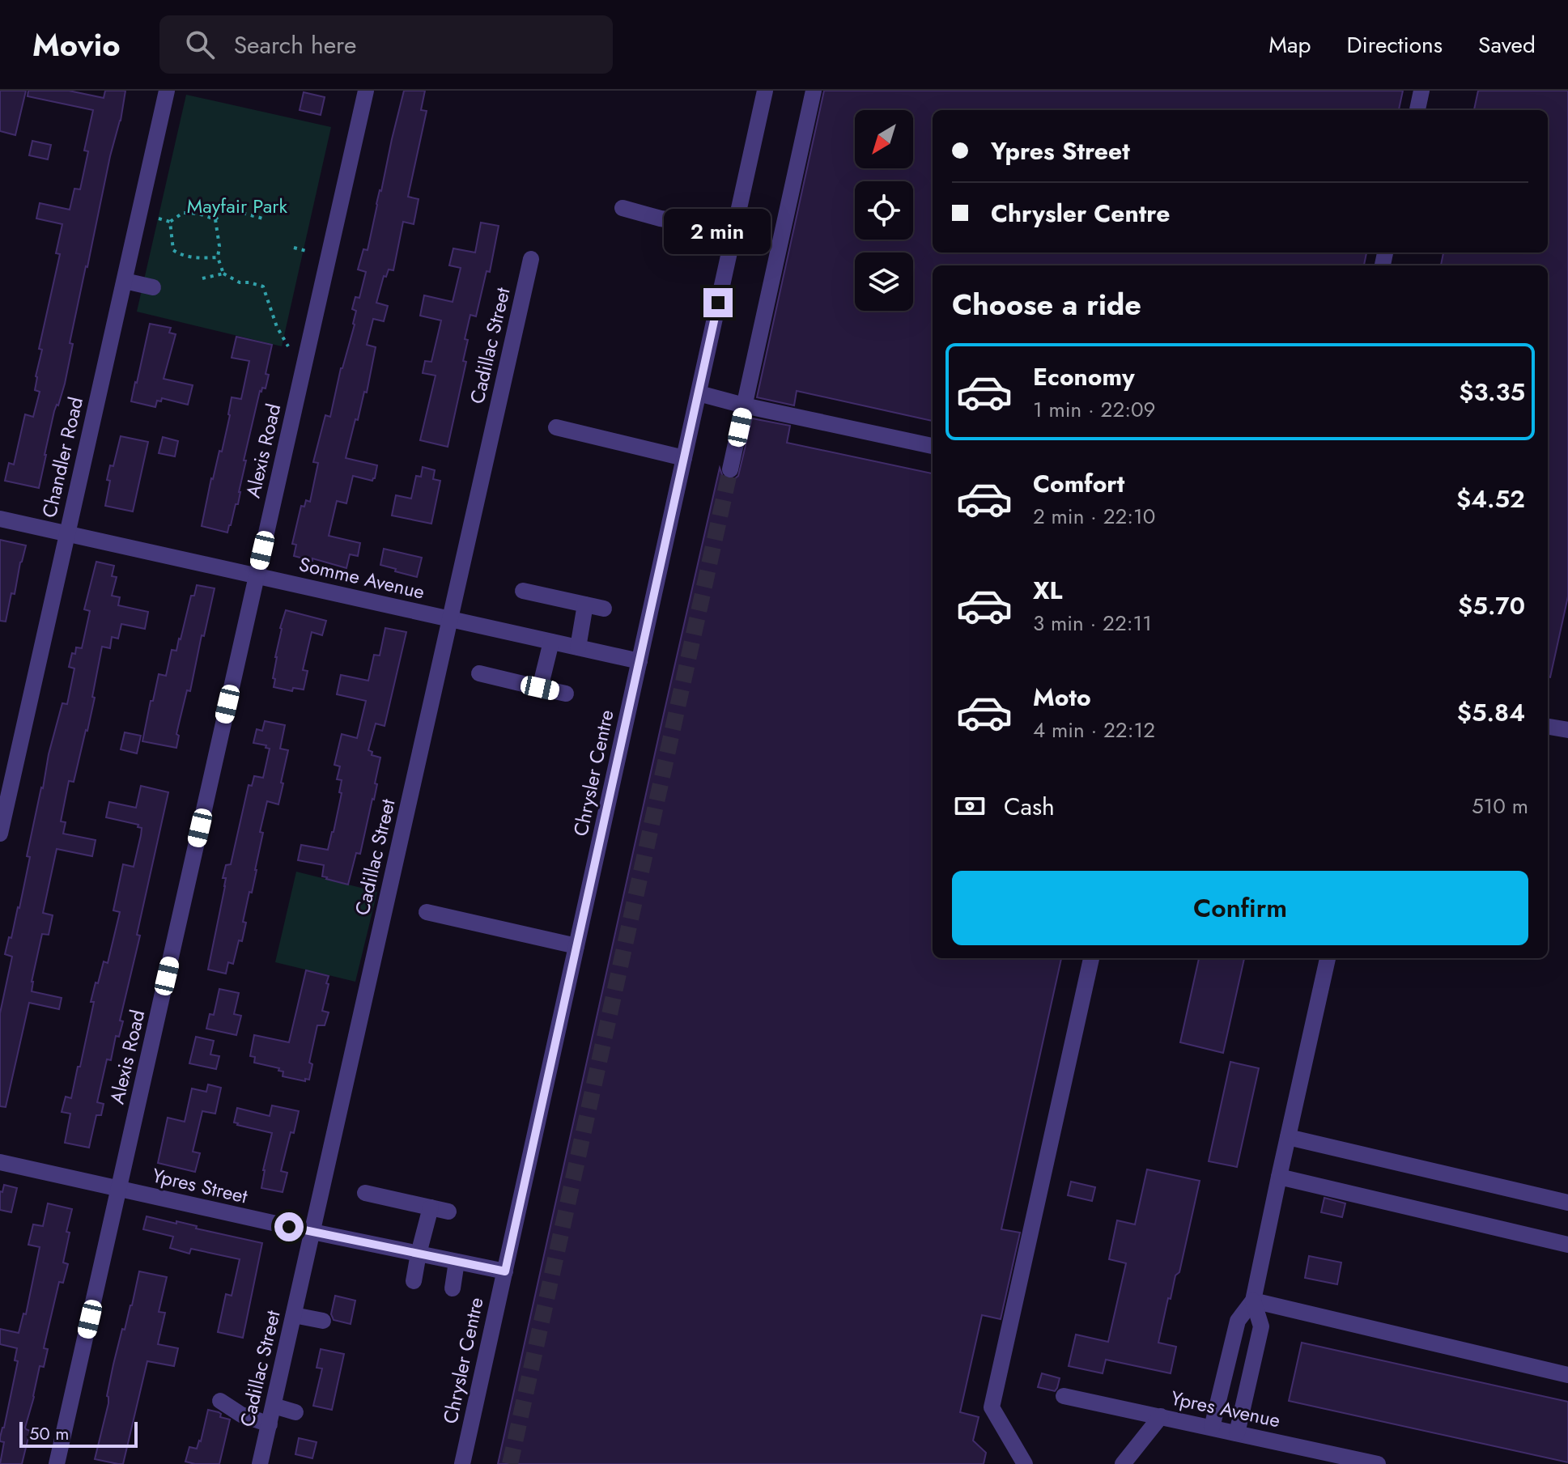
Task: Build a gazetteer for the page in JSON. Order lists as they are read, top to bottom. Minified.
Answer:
{"streets":{"street":["Cadillac Street","Alexis Road","Chandler Road","Somme Avenue","Chrysler Centre","Ypres Street","Ypres Avenue"]},"crossings":[["Cadillac Street","Somme Avenue"],["Cadillac Street","Ypres Street"],["Alexis Road","Somme Avenue"],["Alexis Road","Ypres Street"],["Chandler Road","Somme Avenue"],["Somme Avenue","Chrysler Centre"],["Chrysler Centre","Ypres Street"]],"parks":["Mayfair Park"],"scale_bar":"50 m","north":"bottom left","page":{"header":"Movio","search":"Search here","nav":["Map","Directions","Saved"],"banner":["Ypres Street","Chrysler Centre"],"bubble":"2 min","heading":"Choose a ride","list":[{"name":"Economy","note":"1 min · 22:09","value":"$3.35"},{"name":"Comfort","note":"2 min · 22:10","value":"$4.52"},{"name":"XL","note":"3 min · 22:11","value":"$5.70"},{"name":"Moto","note":"4 min · 22:12","value":"$5.84"}],"pay":["Cash","510 m"],"buttons":"Confirm","scale":"50 m"}}
